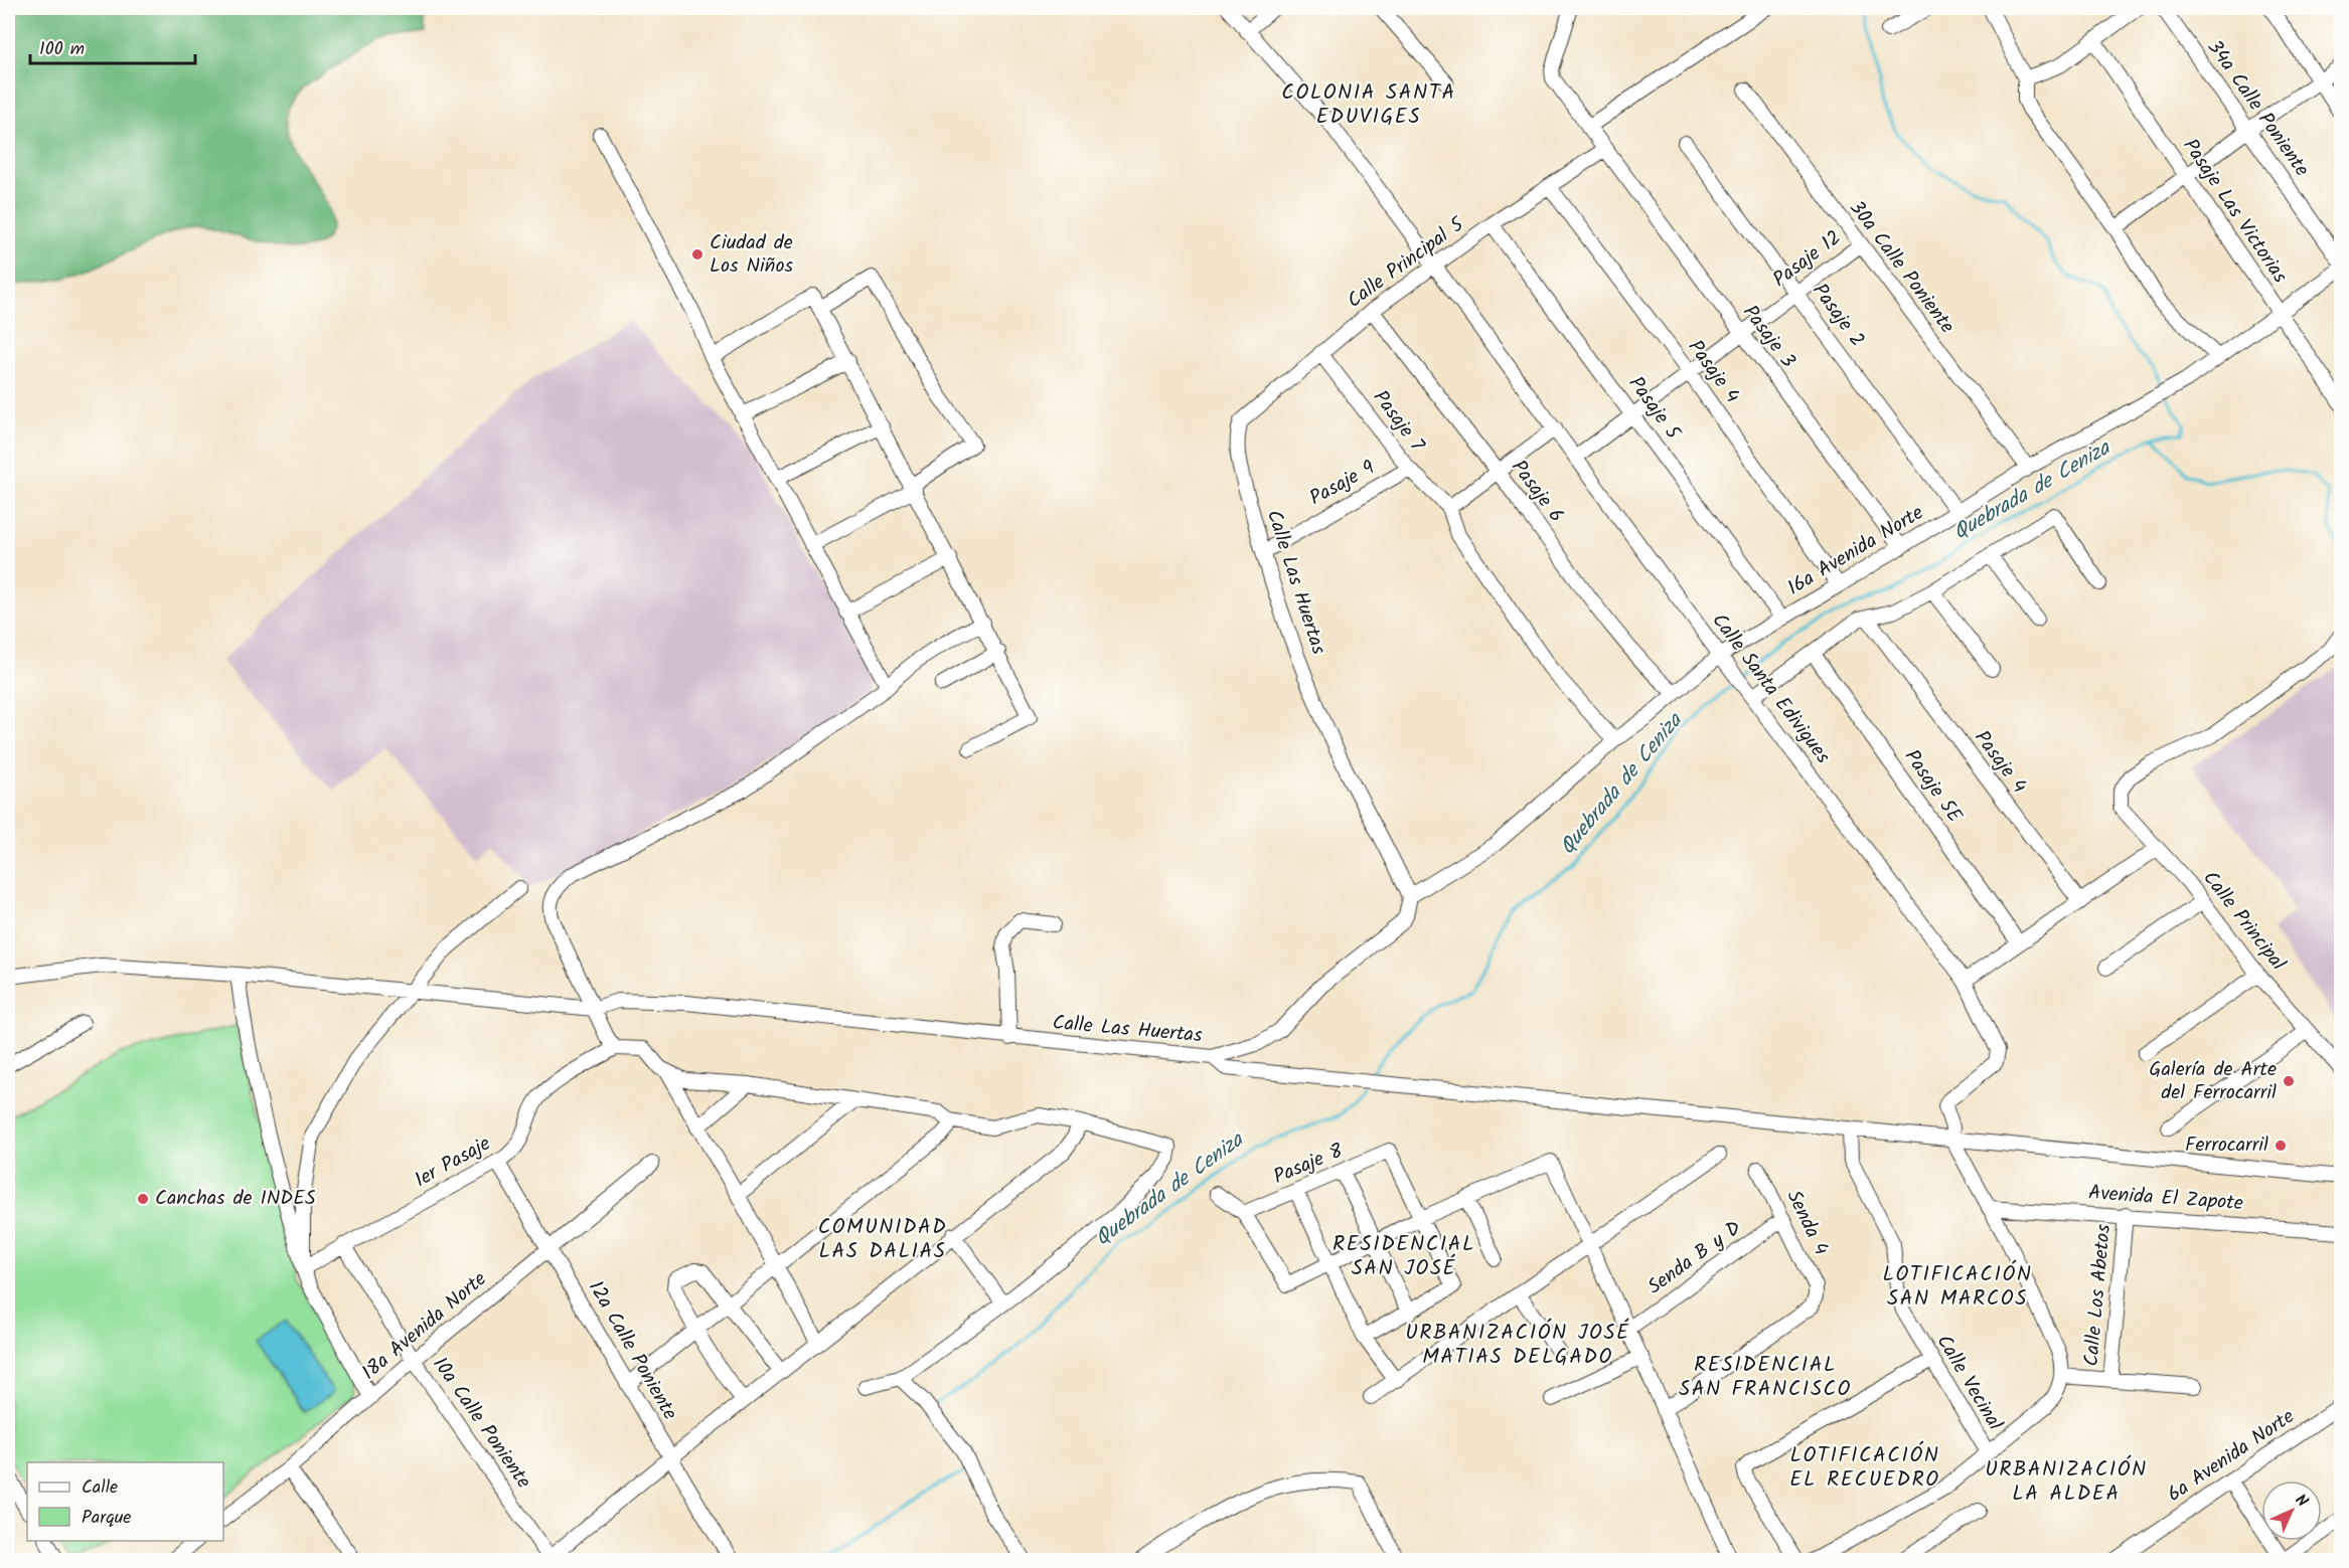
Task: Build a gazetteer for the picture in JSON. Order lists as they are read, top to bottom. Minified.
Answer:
{"streets":{"street":["34a Calle Poniente","Pasaje Las Victorias","Pasaje 12","Calle Principal 5","30a Calle Poniente","Pasaje 2","Pasaje 3","Pasaje 4","Pasaje 5","Pasaje 7","Pasaje 9","Pasaje 6","16a Avenida Norte","Calle Las Huertas","Calle Santa Edivigues","Pasaje 5E","Calle Principal","1er Pasaje","Pasaje 8","Avenida El Zapote","Senda 4","Senda B y D","Calle Los Abetos","18a Avenida Norte","12a Calle Poniente","Calle Vecinal","10a Calle Poniente","6a Avenida Norte"]},"crossings":[["Pasaje Las Victorias","16a Avenida Norte"],["Pasaje 12","30a Calle Poniente"],["Pasaje 12","Pasaje 2"],["Pasaje 12","Pasaje 3"],["Pasaje 12","Pasaje 4"],["Pasaje 12","Pasaje 5"],["Pasaje 12","Calle Santa Edivigues"],["Calle Principal 5","Pasaje 3"],["Calle Principal 5","Pasaje 4"],["Calle Principal 5","Pasaje 5"],["Calle Principal 5","Pasaje 7"],["Calle Principal 5","Pasaje 6"],["Calle Principal 5","Calle Las Huertas"],["Calle Principal 5","Calle Santa Edivigues"],["30a Calle Poniente","16a Avenida Norte"],["Pasaje 2","16a Avenida Norte"],["Pasaje 3","16a Avenida Norte"],["Pasaje 4","16a Avenida Norte"],["Pasaje 5","16a Avenida Norte"],["Pasaje 7","Pasaje 9"],["Pasaje 9","Calle Las Huertas"],["Pasaje 6","16a Avenida Norte"],["16a Avenida Norte","Calle Las Huertas"],["16a Avenida Norte","Calle Santa Edivigues"],["1er Pasaje","12a Calle Poniente"],["1er Pasaje","10a Calle Poniente"],["Avenida El Zapote","Calle Los Abetos"],["Senda 4","Senda B y D"],["18a Avenida Norte","12a Calle Poniente"],["18a Avenida Norte","10a Calle Poniente"]],"districts":["COLONIA SANTA EDUVIGES","COMUNIDAD LAS DALIAS","RESIDENCIAL SAN JOSÉ","LOTIFICACIÓN SAN MARCOS","URBANIZACIÓN JOSÉ MATIAS DELGADO","RESIDENCIAL SAN FRANCISCO","LOTIFICACIÓN EL RECUEDRO","URBANIZACIÓN LA ALDEA"],"water":["Quebrada de Ceniza"],"places":["Ciudad de Los Niños","Galería de Arte del Ferrocarril","Ferrocarril","Canchas de INDES"],"legend":["Calle","Parque"],"scale_bar":"100 m","north":"top right"}
